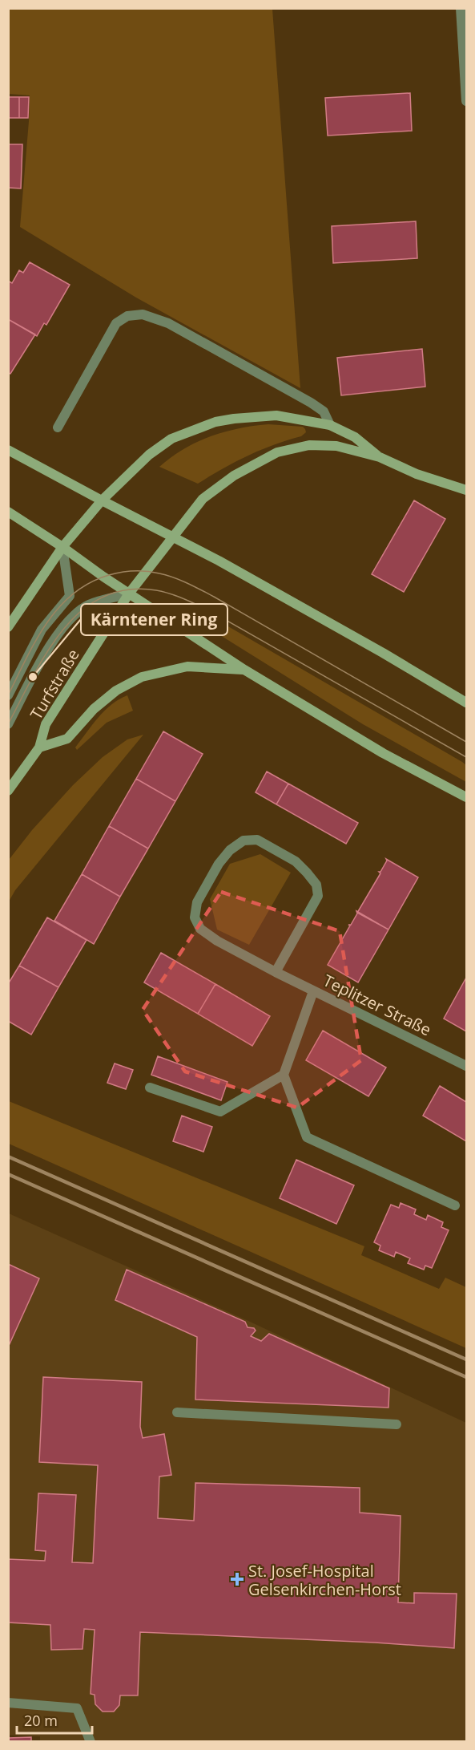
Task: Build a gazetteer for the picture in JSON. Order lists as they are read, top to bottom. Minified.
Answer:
{"streets":{"main road":["Turfstraße"],"street":["Teplitzer Straße"]},"places":{"other":["Kärntener Ring"],"health":["St. Josef-Hospital Gelsenkirchen-Horst"]},"scale_bar":"20 m"}
